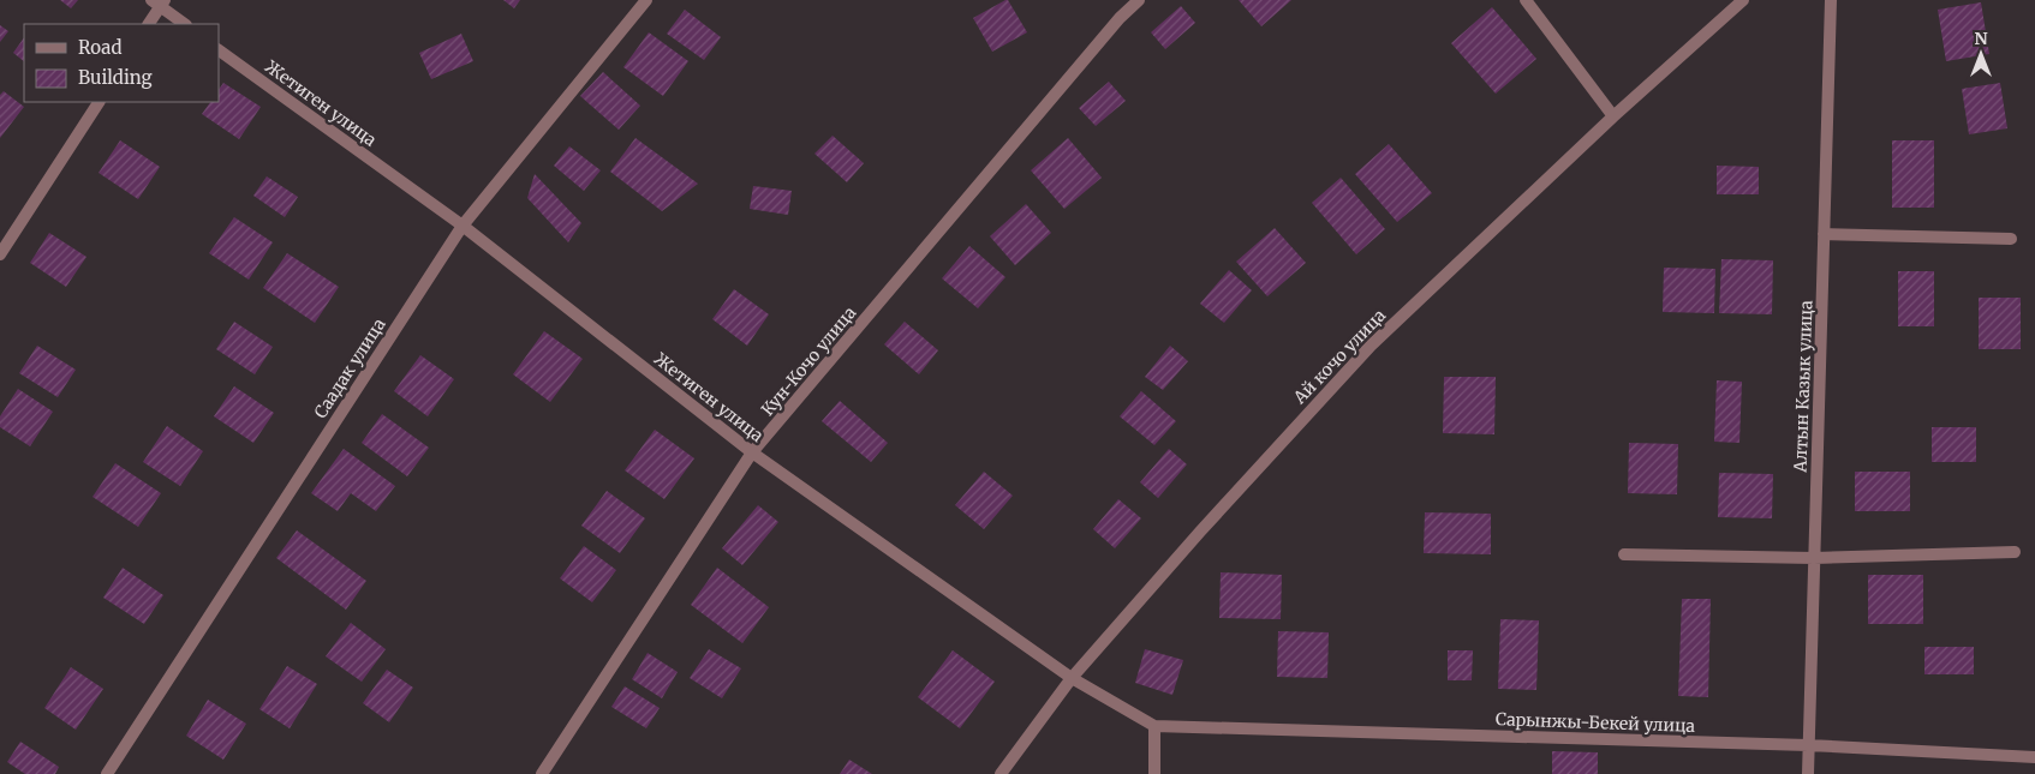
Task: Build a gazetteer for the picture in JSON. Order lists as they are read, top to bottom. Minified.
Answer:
{"streets":{"street":["Жетиген улица","Ай кочо улица","Кун-Кочо улица","Саадак улица","Алтын Казык улица","Сарынжы-Бекей улица"]},"crossings":[["Жетиген улица","Ай кочо улица"],["Жетиген улица","Кун-Кочо улица"],["Жетиген улица","Саадак улица"],["Жетиген улица","Сарынжы-Бекей улица"],["Алтын Казык улица","Сарынжы-Бекей улица"]],"legend":["Road","Building"],"north":"top"}
